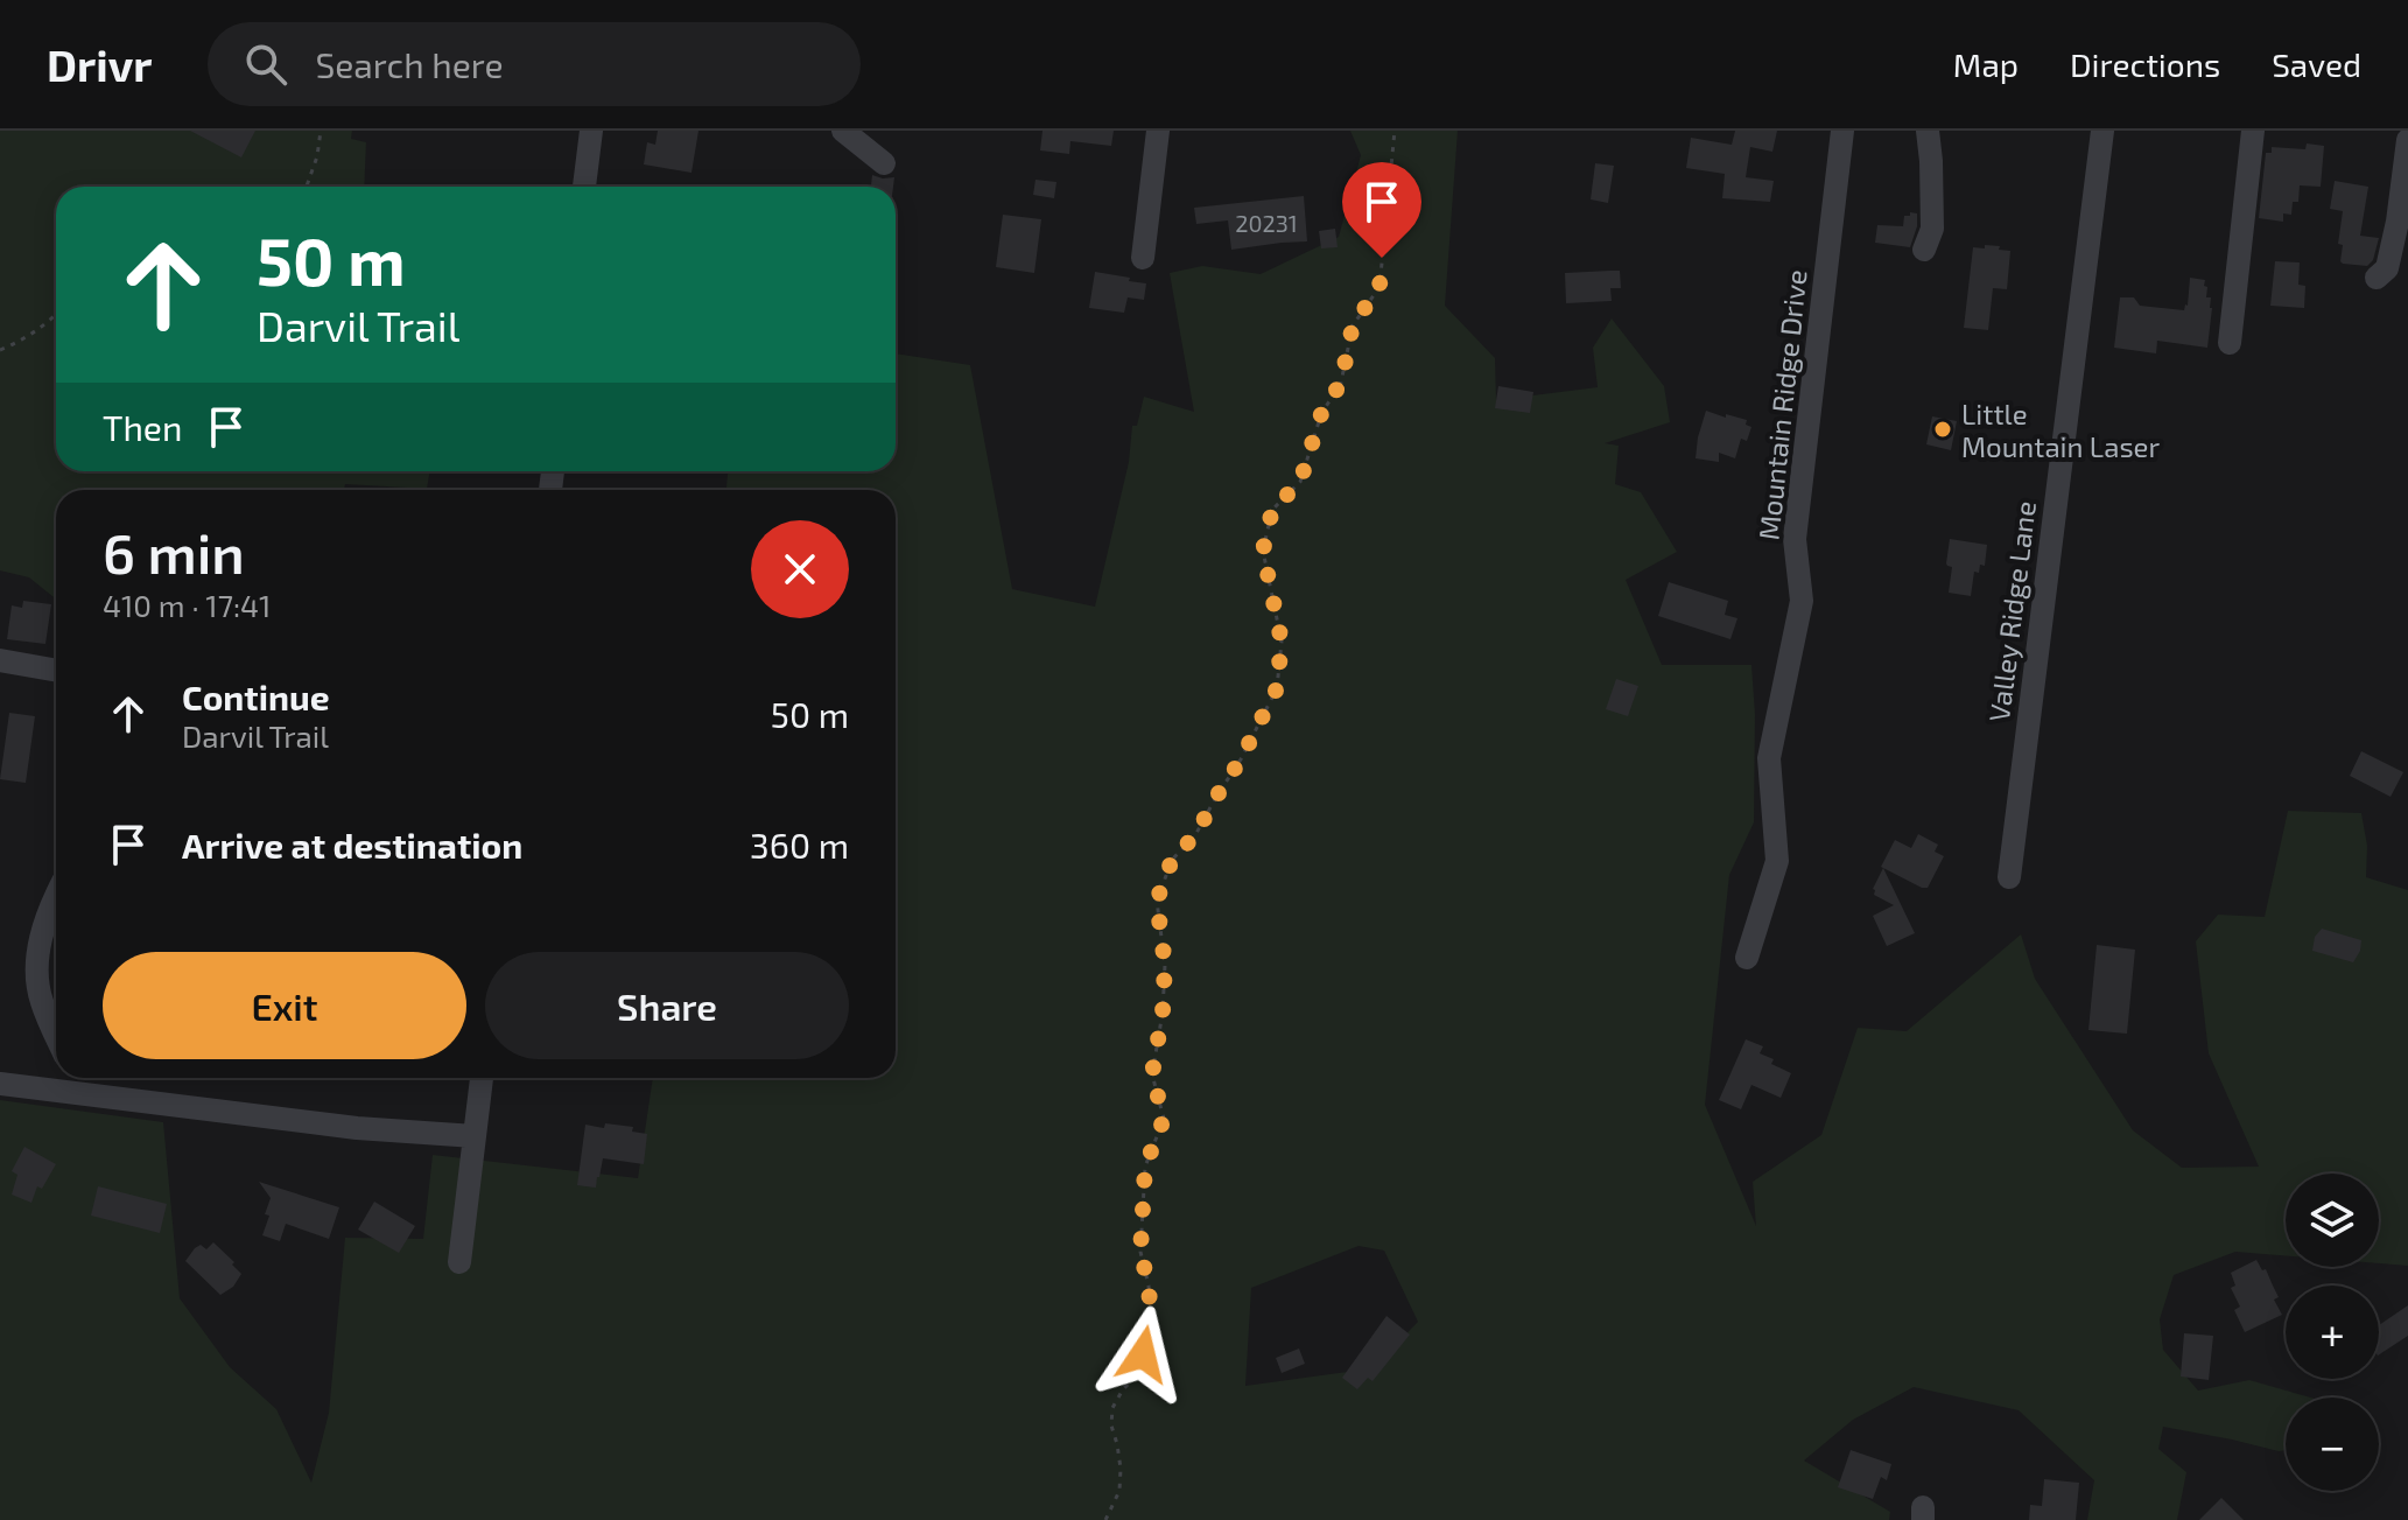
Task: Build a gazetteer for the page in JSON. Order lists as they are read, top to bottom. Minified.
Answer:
{"streets":{"street":["Mountain Ridge Drive","Valley Ridge Lane"]},"places":["Little Mountain Laser"],"house_numbers":["20231"],"page":{"header":"Drivr","search":"Search here","nav":["Map","Directions","Saved"],"turn":["50 m","Darvil Trail"],"then":"Then","heading":["6 min","410 m · 17:41"],"list":[{"name":"Continue","note":"Darvil Trail","value":"50 m"},{"name":"Arrive at destination","value":"360 m"}],"buttons":["Exit","Share"],"map_buttons":["+","−"]}}
